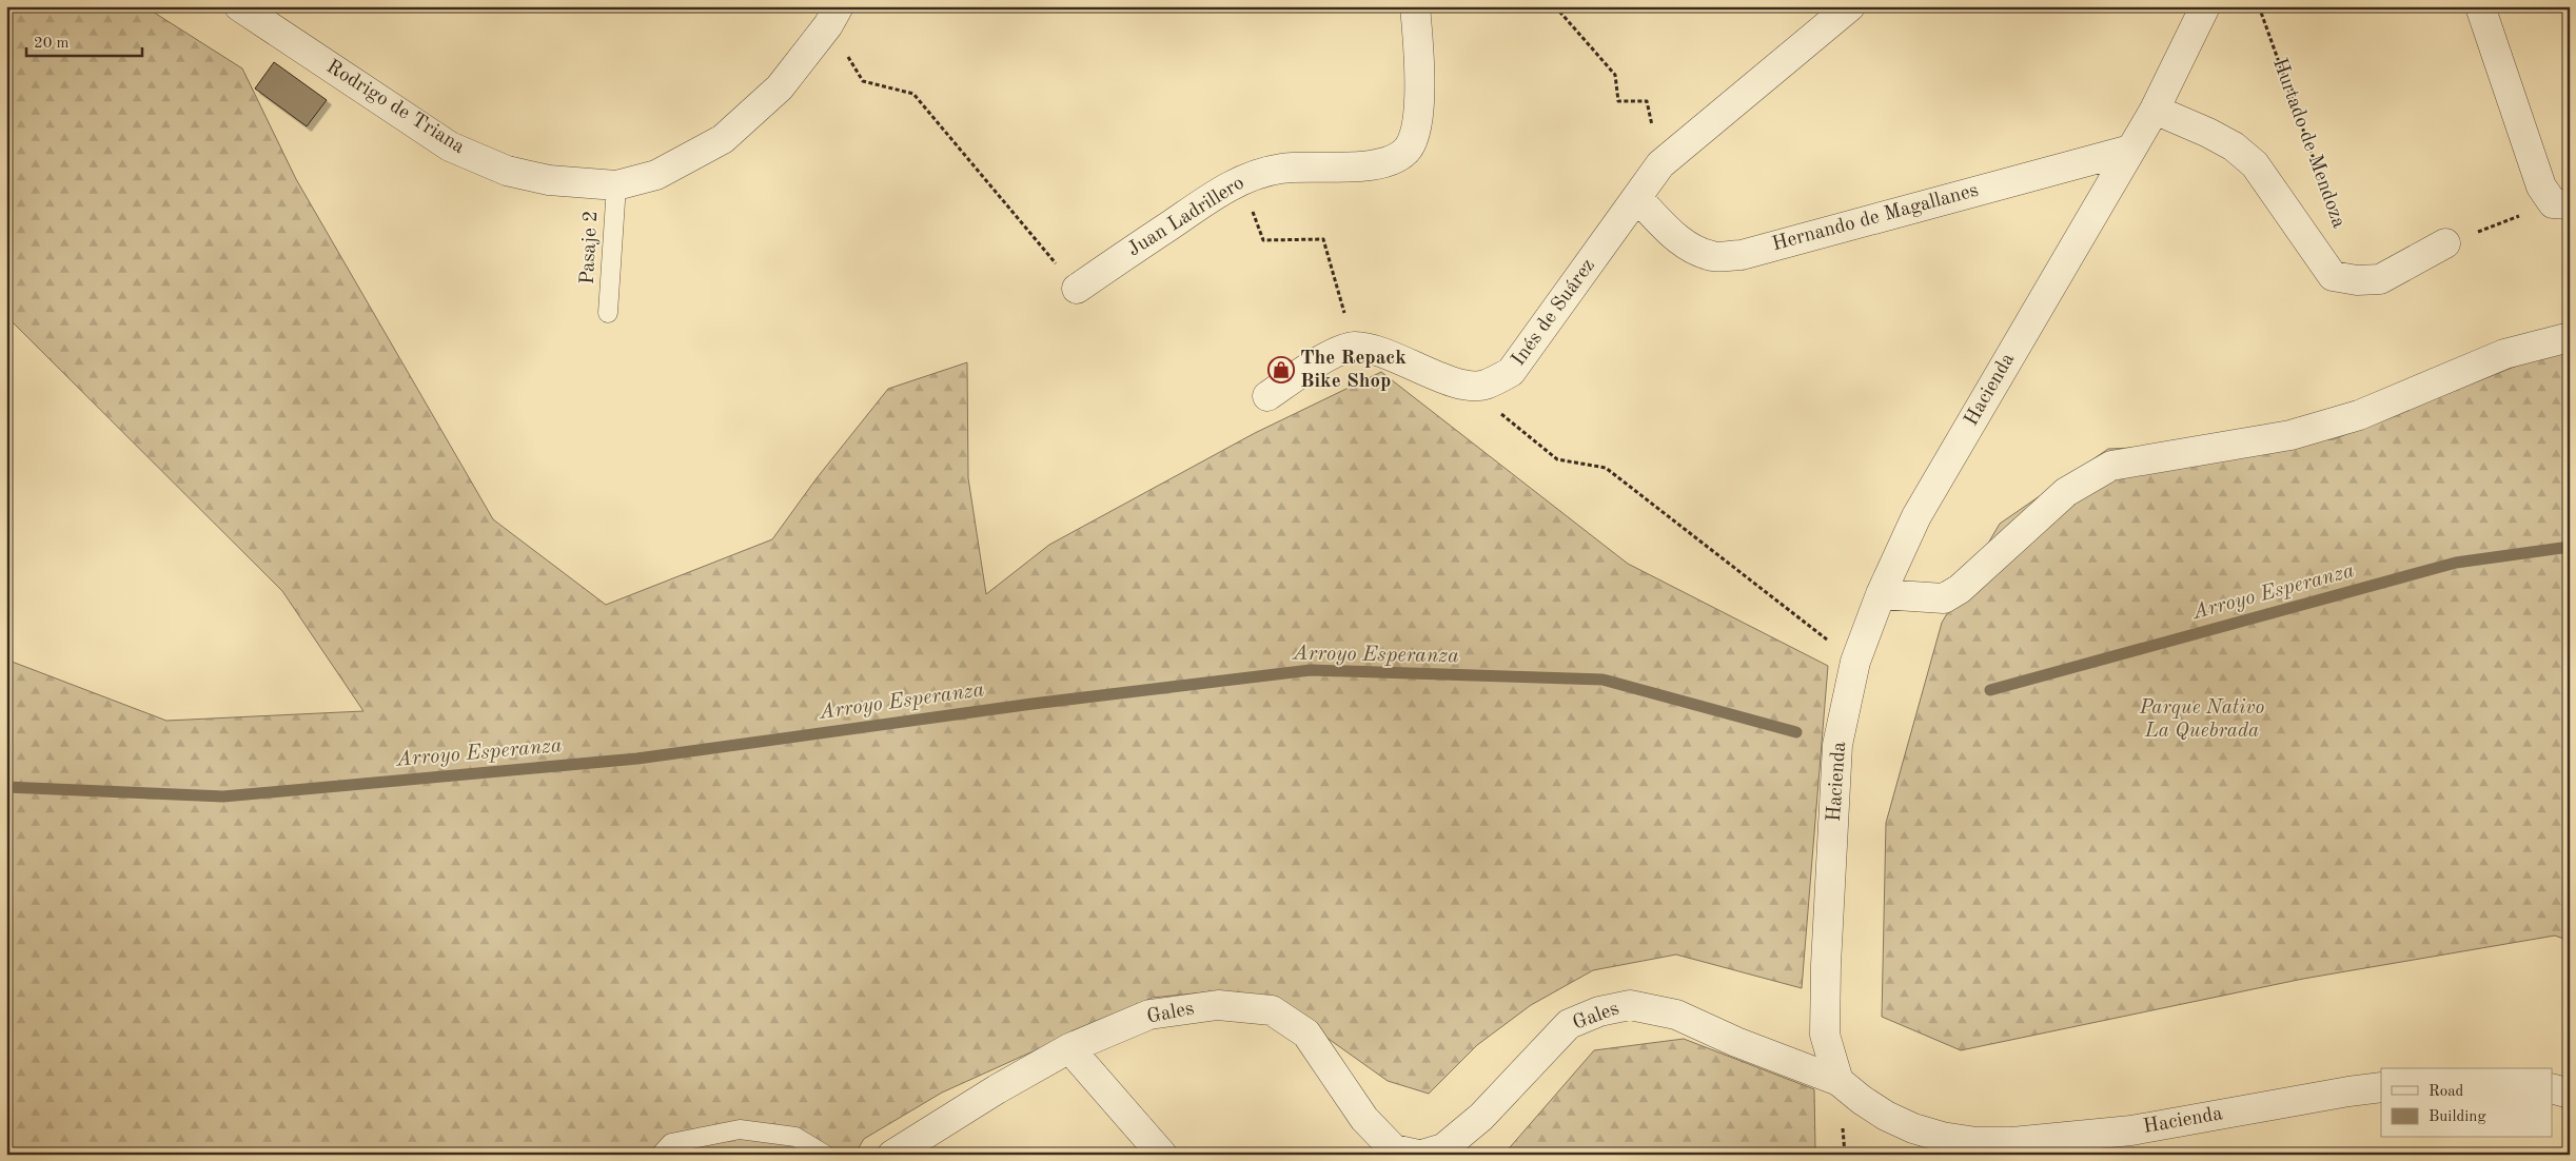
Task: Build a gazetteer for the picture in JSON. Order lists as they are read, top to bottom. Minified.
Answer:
{"streets":{"street":["Rodrigo de Triana","Hurtado de Mendoza","Juan Ladrillero","Hernando de Magallanes","Inés de Suárez","Hacienda","Gales"],"lane":["Pasaje 2"]},"crossings":[["Rodrigo de Triana","Pasaje 2"],["Hurtado de Mendoza","Hacienda"],["Hernando de Magallanes","Inés de Suárez"],["Hernando de Magallanes","Hacienda"],["Hacienda","Gales"]],"water":["Arroyo Esperanza"],"parks":["Parque Nativo La Quebrada"],"places":{"shop":["The Repack Bike Shop"]},"legend":["Road","Building"],"scale_bar":"20 m"}
